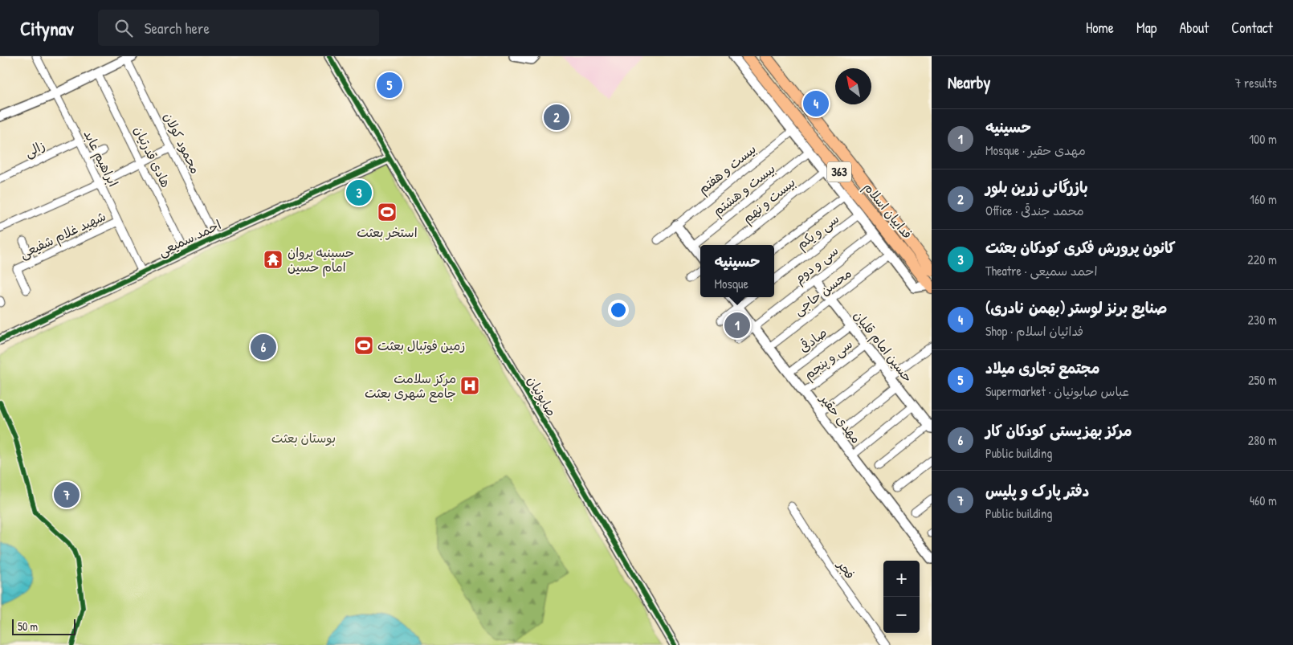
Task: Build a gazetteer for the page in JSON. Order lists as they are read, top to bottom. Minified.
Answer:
{"streets":{"main road":["363","فداییان اسلام"],"street":["محمود کولان","زالی","هادی قدرتیان","ابراهیم عابد","بیست و هفتم","بیست و هشتم","بیست و نهم","سی و یکم","شهید غلام شفیعی","احمد سمیعی","سی و دوم","محسن حاجی","صادقی","حسین امام قلیان","سی و پنجم","صابونیان","مهدی حقیر","فجر"]},"crossings":[["محمود کولان","احمد سمیعی"],["زالی","ابراهیم عابد"],["هادی قدرتیان","احمد سمیعی"],["ابراهیم عابد","شهید غلام شفیعی"],["ابراهیم عابد","احمد سمیعی"],["احمد سمیعی","صابونیان"],["سی و دوم","حسین امام قلیان"],["سی و دوم","مهدی حقیر"],["محسن حاجی","حسین امام قلیان"],["محسن حاجی","مهدی حقیر"],["صادقی","حسین امام قلیان"],["صادقی","مهدی حقیر"],["حسین امام قلیان","سی و پنجم"],["سی و پنجم","مهدی حقیر"]],"parks":["بوستان بعثت"],"places":{"sports":["استخر بعثت","زمین فوتبال بعثت"],"temple":["حسینیه پروان امام حسین"],"hospital":["مرکز سلامت جامع شهری بعثت"]},"scale_bar":"50 m","north":"top left","page":{"header":"Citynav","search":"Search here","nav":["Home","Map","About","Contact"],"heading":["Nearby","7 results"],"pins":["5","4","2","3","1","6","7"],"list":[{"mark":"1","name":"حسینیه","note":"Mosque · مهدی حقیر","value":"100 m"},{"mark":"2","name":"بازرگانی زرین بلور","note":"Office · محمد جندقی","value":"160 m"},{"mark":"3","name":"کانون پرورش فکری کودکان بعثت","note":"Theatre · احمد سمیعی","value":"220 m"},{"mark":"4","name":"صنایع برنز لوستر (بهمن نادری)","note":"Shop · فدائیان اسلام","value":"230 m"},{"mark":"5","name":"مجتمع تجاری میلاد","note":"Supermarket · عباس صابونیان","value":"250 m"},{"mark":"6","name":"مرکز بهزیستی کودکان کار","note":"Public building","value":"280 m"},{"mark":"7","name":"دفتر پارک و پلیس","note":"Public building","value":"460 m"}],"popup":["حسینیه","Mosque"],"map_buttons":["+","−"],"scale":"50 m"}}
